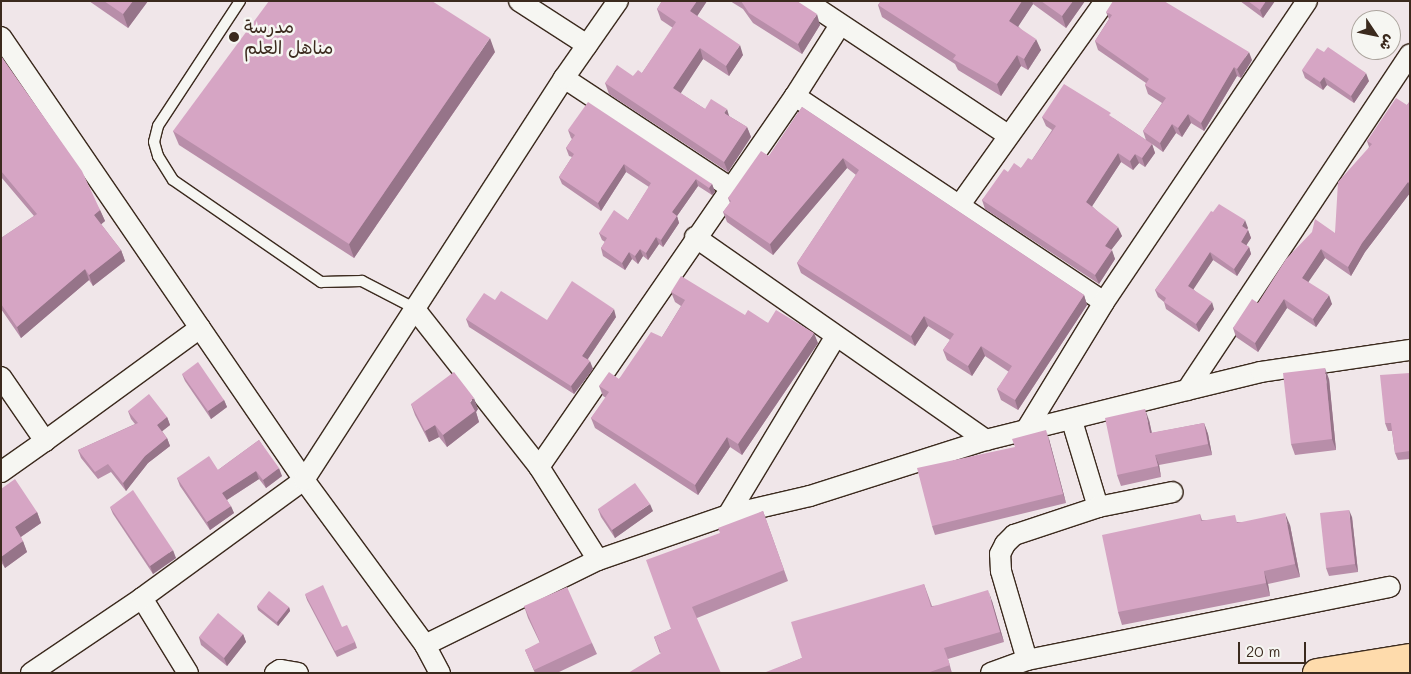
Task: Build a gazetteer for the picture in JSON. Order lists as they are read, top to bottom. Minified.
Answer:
{"places":["مدرسة مناهل العلم"],"scale_bar":"20 m","north":"bottom right"}
